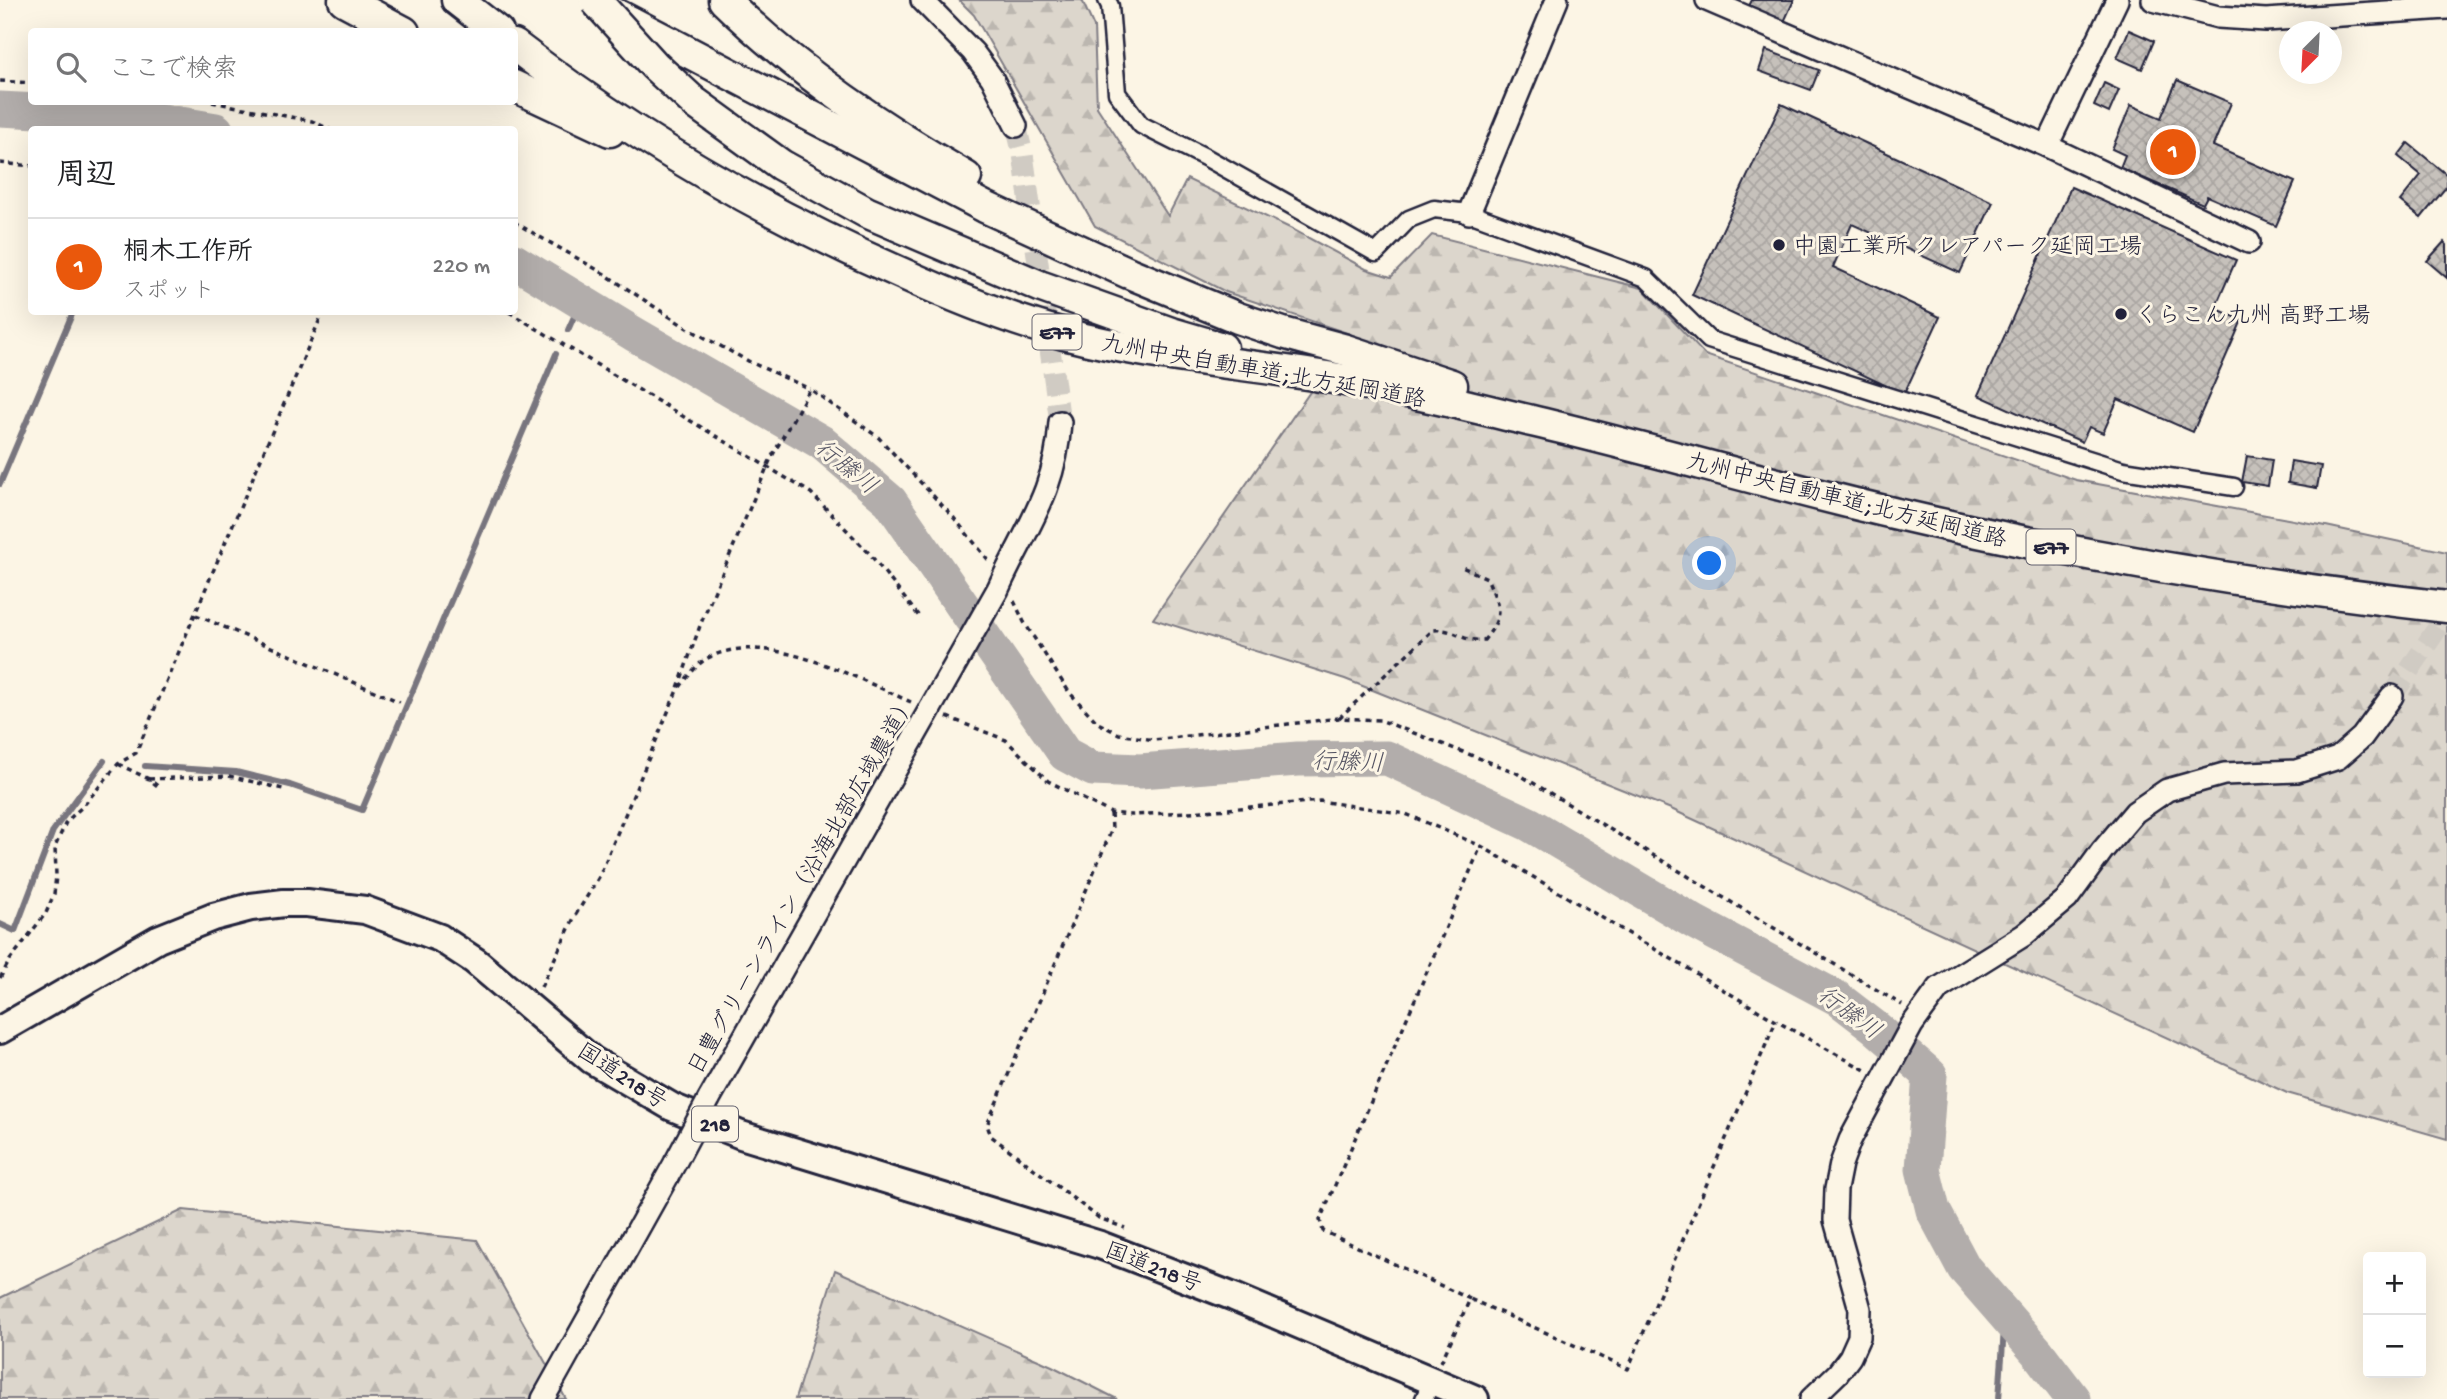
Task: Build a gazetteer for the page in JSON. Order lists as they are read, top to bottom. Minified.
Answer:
{"streets":{"highway":["E77","九州中央自動車道;北方延岡道路","国道218号","218"],"street":["日豊グリーンライン（沿海北部広域農道）"]},"water":["行縢川"],"places":["中園工業所 クレアパーク延岡工場","くらこん九州 高野工場"],"north":"bottom left","page":{"search":"ここで検索","pins":"1","heading":"周辺","list":[{"mark":"1","name":"桐木工作所","note":"スポット","value":"220 m"}],"map_buttons":["+","−"]}}
